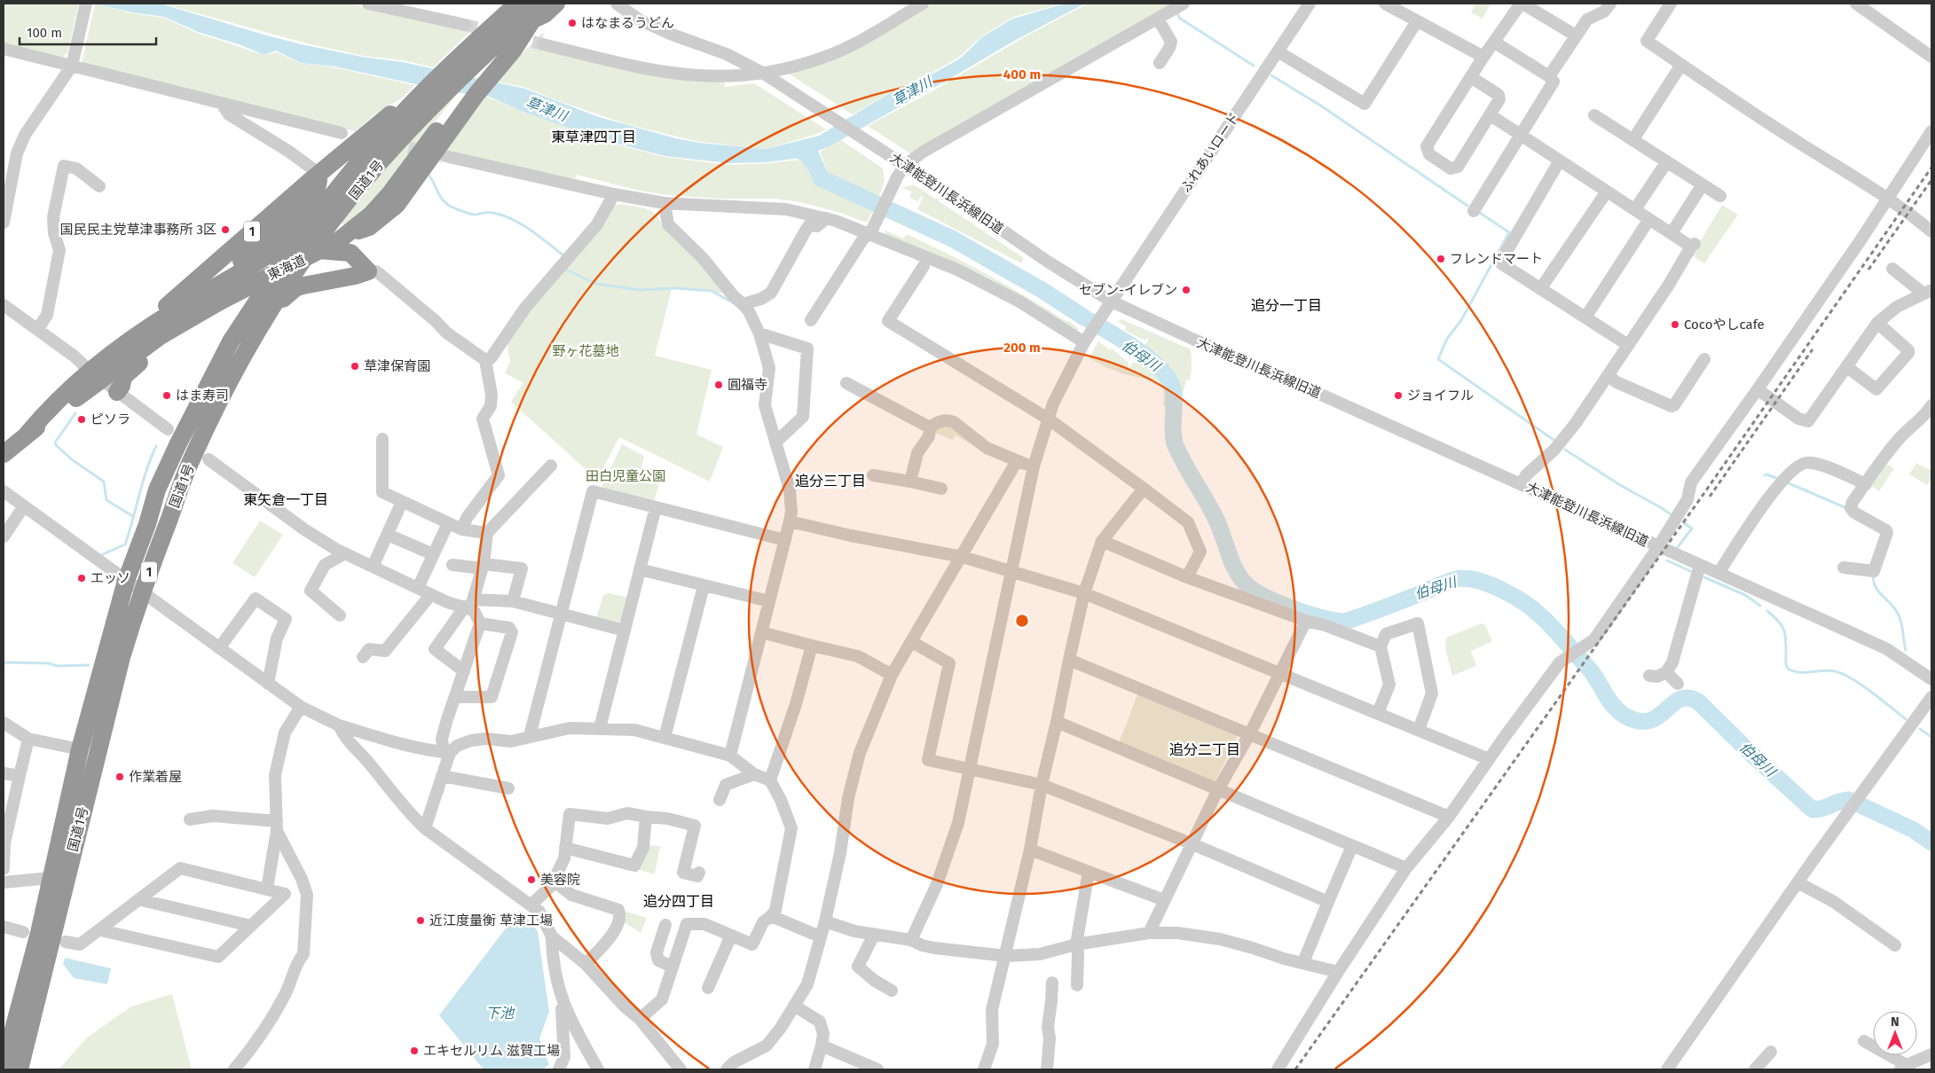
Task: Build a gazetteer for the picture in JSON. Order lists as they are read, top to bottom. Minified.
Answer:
{"streets":{"highway":["国道1号","1","東海道"],"street":["ふれあいロード","大津能登川長浜線旧道"]},"crossings":[["ふれあいロード","大津能登川長浜線旧道"],["国道1号","東海道"],["1","東海道"]],"districts":["東草津四丁目","追分一丁目","追分三丁目","東矢倉一丁目","追分二丁目","追分四丁目"],"water":["草津川","伯母川","下池"],"parks":["野ヶ花墓地","田白児童公園"],"places":["はなまるうどん","国民民主党草津事務所 3区","フレンドマート","セブン-イレブン","Cocoやしcafe","草津保育園","圓福寺","はま寿司","ジョイフル","ピソラ","エッソ","作業着屋","美容院","近江度量衡 草津工場","エキセルリム 滋賀工場"],"scale_bar":"100 m","north":"top","rings":["400 m","200 m"]}
